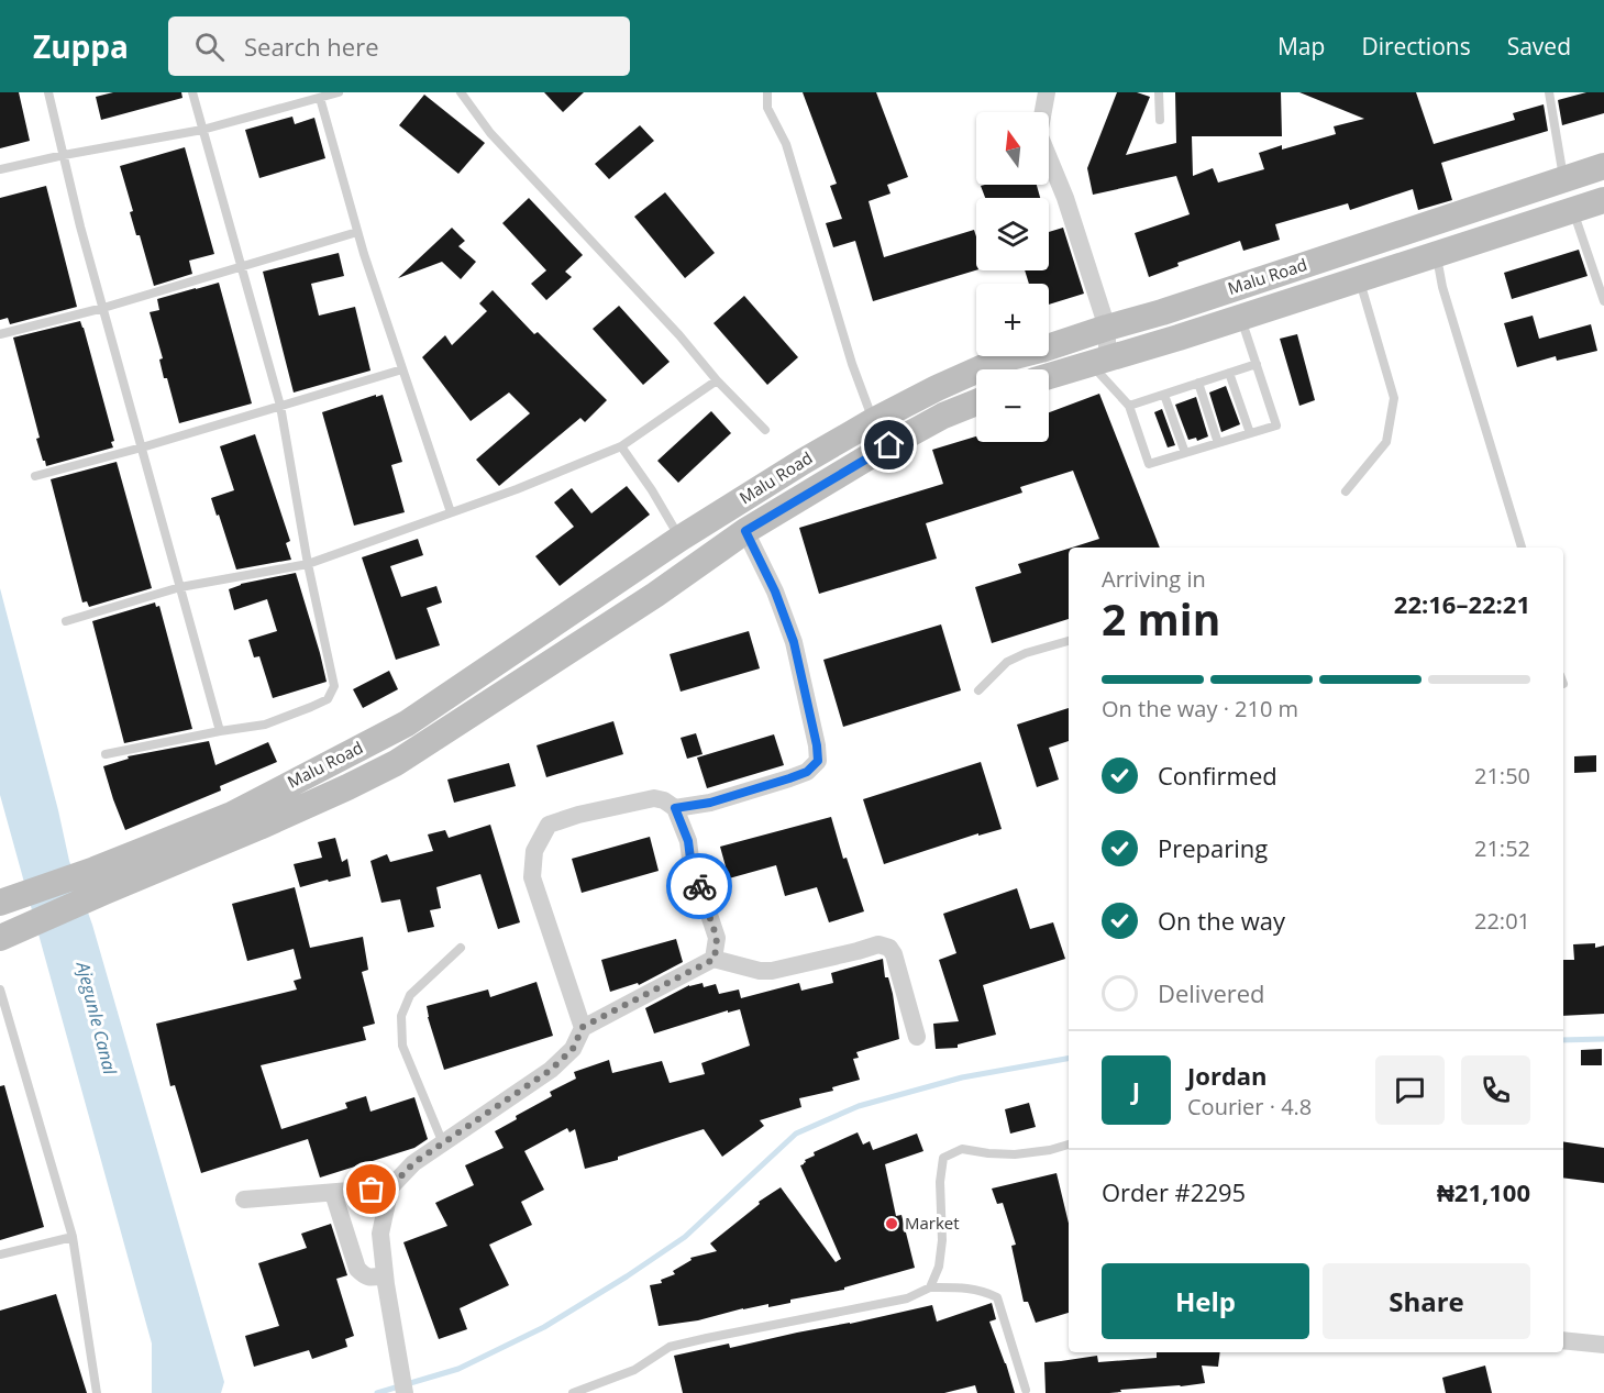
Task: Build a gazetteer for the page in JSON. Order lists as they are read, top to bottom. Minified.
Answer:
{"streets":{"main road":["Malu Road"]},"water":["Ajegunle Canal"],"places":["Market"],"north":"top","page":{"header":"Zuppa","search":"Search here","nav":["Map","Directions","Saved"],"map_buttons":["+","−"],"heading":["2 min","Arriving in","22:16–22:21"],"panel":["Jordan","Courier · 4.8","Order #2295","₦21,100"],"bar":"On the way · 210 m","list":[["Confirmed","21:50"],["Preparing","21:52"],["On the way","22:01"],"Delivered"],"round":"J","buttons":["Help","Share"]}}
